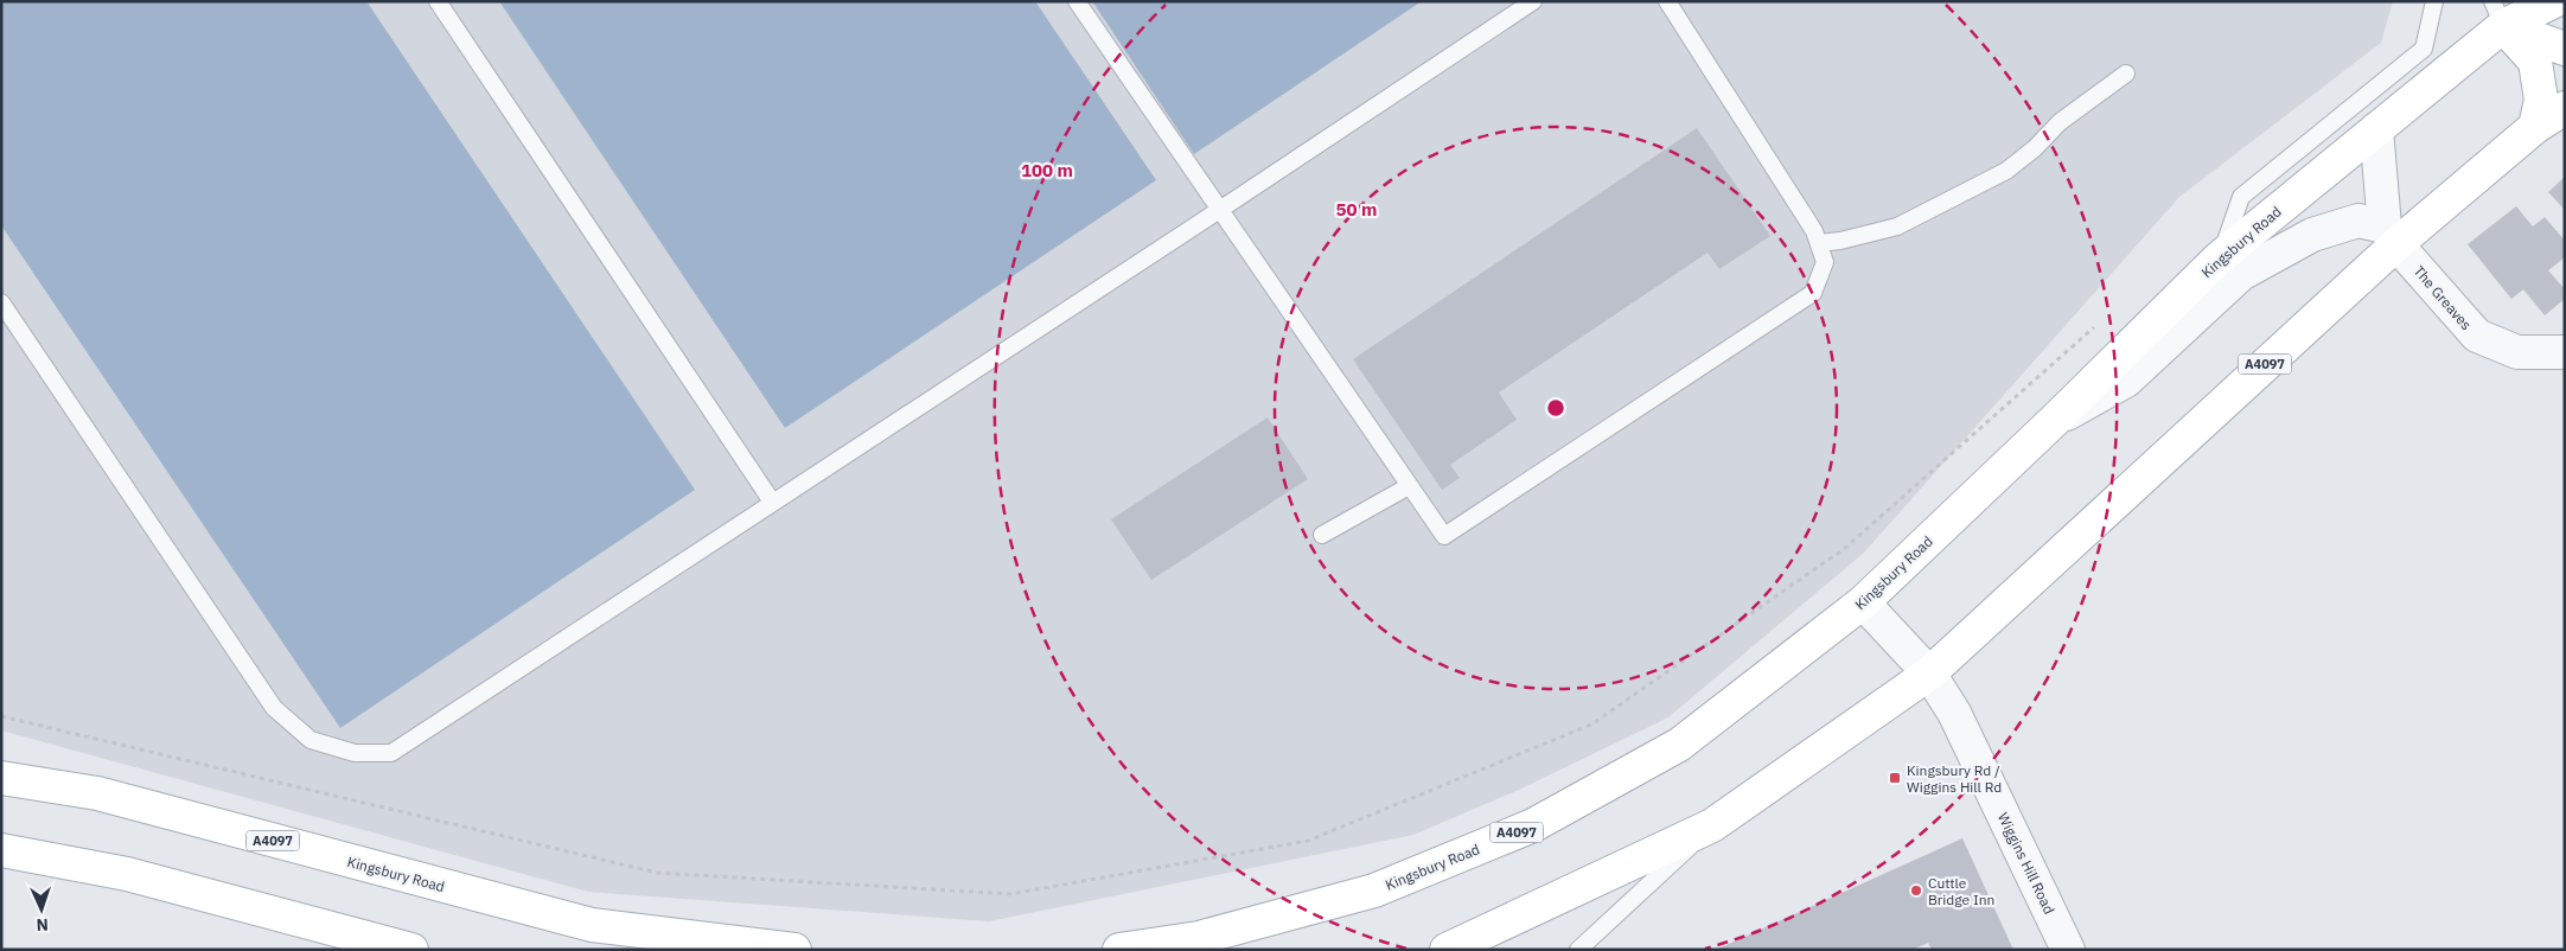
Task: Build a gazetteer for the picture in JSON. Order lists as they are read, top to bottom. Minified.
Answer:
{"streets":{"main road":["Kingsbury Road","A4097"],"street":["The Greaves","Wiggins Hill Road"]},"crossings":[["Kingsbury Road","Wiggins Hill Road"],["The Greaves","A4097"],["A4097","Wiggins Hill Road"]],"places":{"transit":["Kingsbury Rd / Wiggins Hill Rd"],"other":["Cuttle Bridge Inn"]},"north":"bottom","rings":["100 m","50 m"]}
